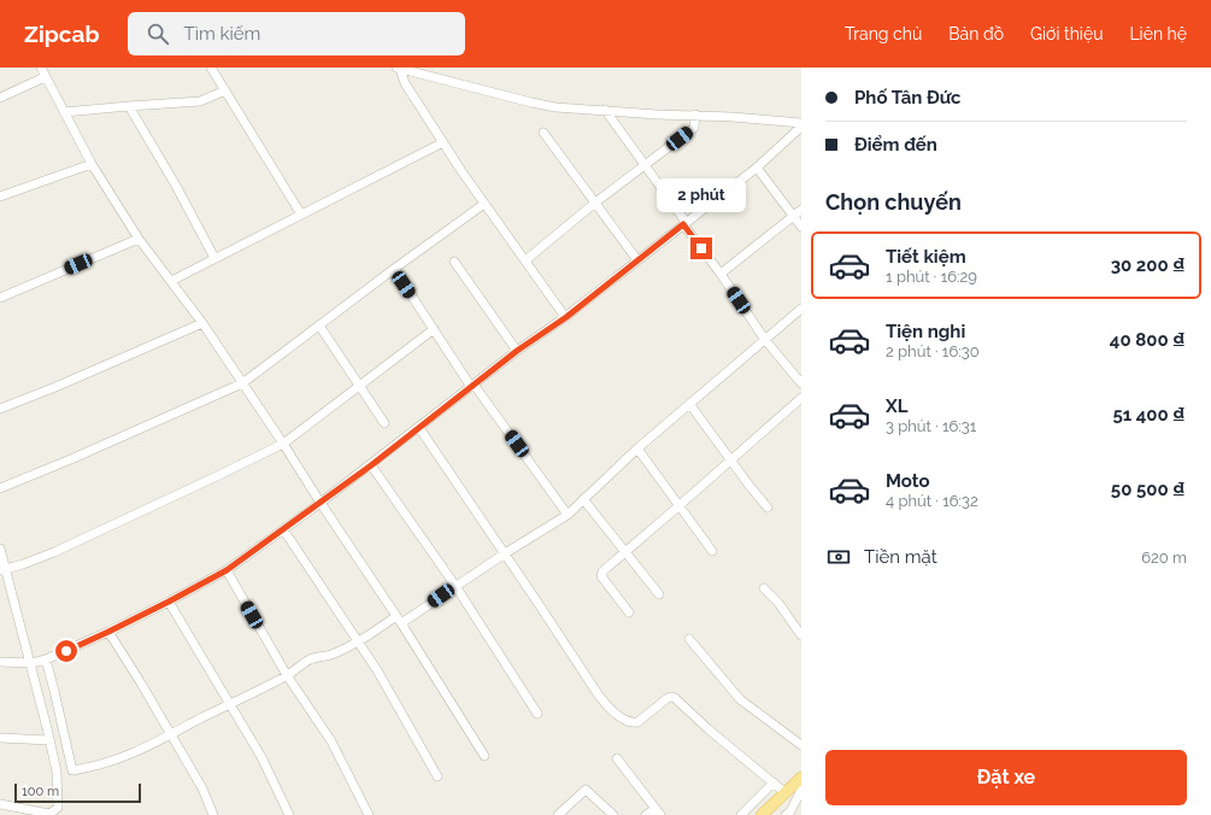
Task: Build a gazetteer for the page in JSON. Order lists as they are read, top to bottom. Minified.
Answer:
{"scale_bar":"100 m","page":{"header":"Zipcab","search":"Tìm kiếm","nav":["Trang chủ","Bản đồ","Giới thiệu","Liên hệ"],"banner":["Phố Tân Đức","Điểm đến"],"heading":"Chọn chuyến","bubble":"2 phút","list":[{"name":"Tiết kiệm","note":"1 phút · 16:29","value":"30 200 ₫"},{"name":"Tiện nghi","note":"2 phút · 16:30","value":"40 800 ₫"},{"name":"XL","note":"3 phút · 16:31","value":"51 400 ₫"},{"name":"Moto","note":"4 phút · 16:32","value":"50 500 ₫"}],"pay":["Tiền mặt","620 m"],"buttons":"Đặt xe","scale":"100 m"}}
